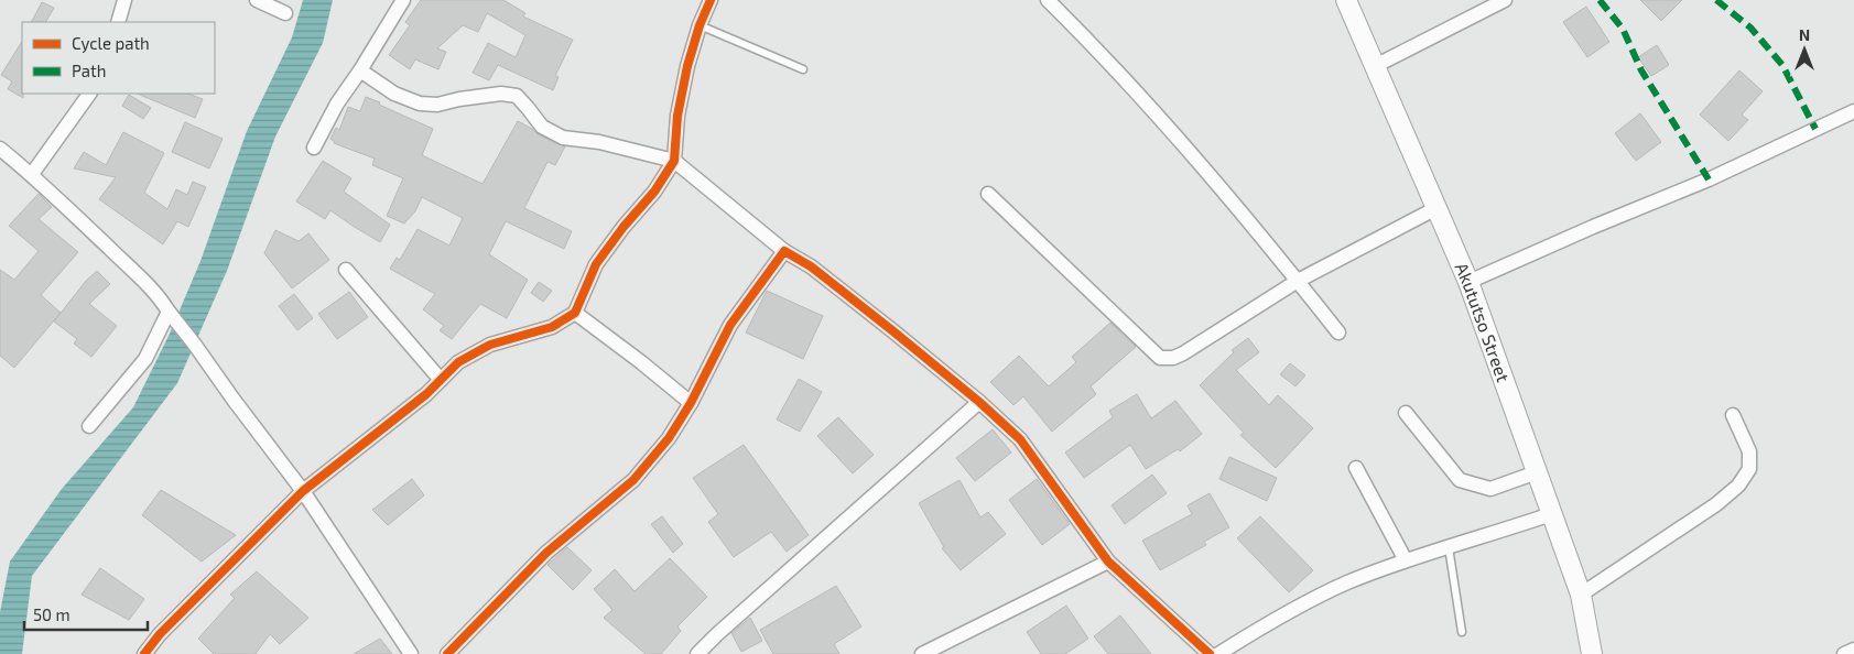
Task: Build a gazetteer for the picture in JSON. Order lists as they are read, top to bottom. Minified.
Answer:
{"streets":{"street":["Akututso Street"]},"legend":["Cycle path","Path"],"scale_bar":"50 m","north":"top"}
